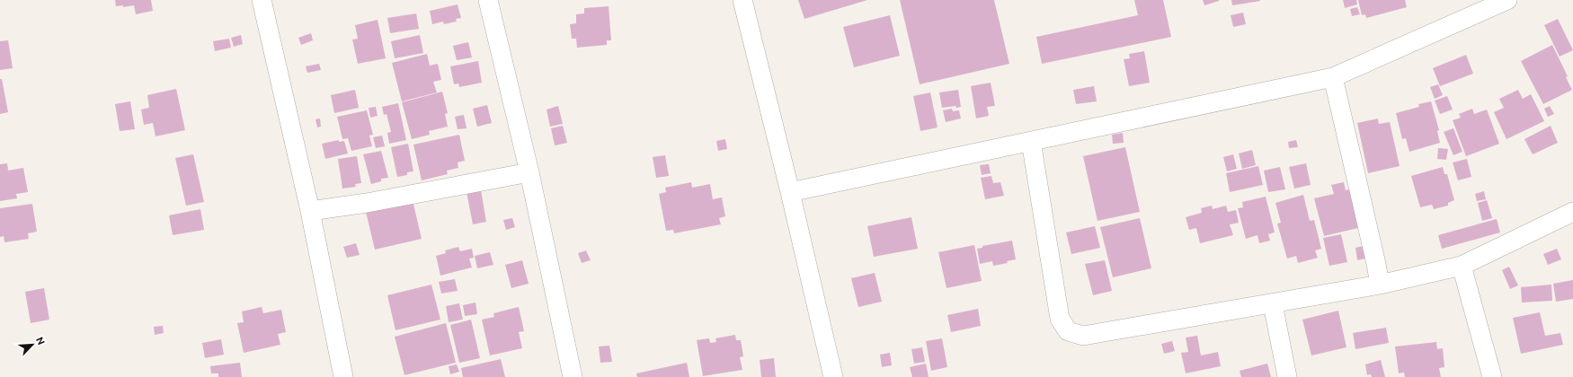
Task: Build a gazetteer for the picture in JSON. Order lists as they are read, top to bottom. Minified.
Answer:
{"north":"top right"}
